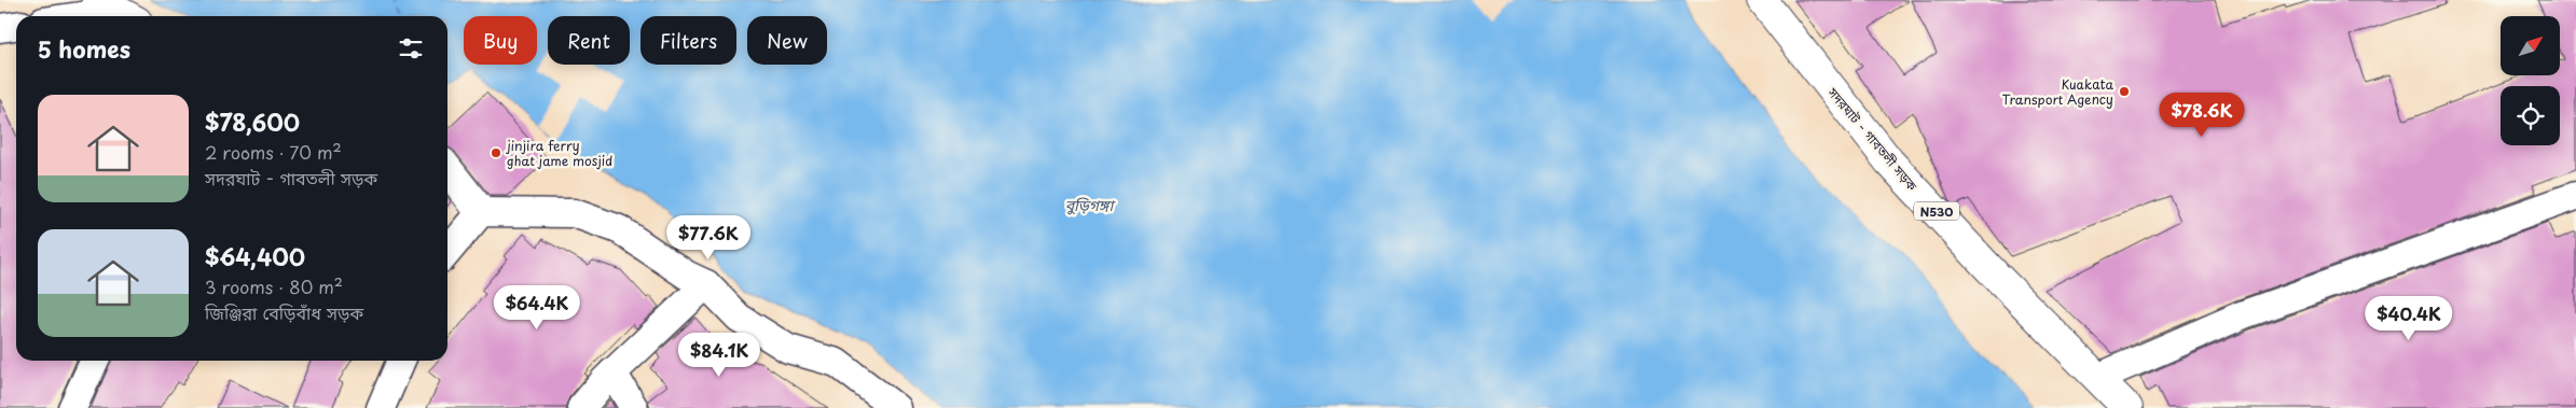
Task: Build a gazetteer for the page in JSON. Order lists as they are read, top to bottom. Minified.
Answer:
{"streets":{"main road":["সদরঘাট - গাবতলী সড়ক","N530"]},"water":["বুড়িগঙ্গা"],"places":["Kuakata Transport Agency","jinjira ferry ghat jame mosjid"],"north":"top right","page":{"chip":["Buy","Rent","Filters","New"],"heading":"5 homes","list":[{"name":"$78,600","note":"2 rooms · 70 m² · সদরঘাট - গাবতলী সড়ক"},{"name":"$64,400","note":"3 rooms · 80 m² · জিঞ্জিরা বেড়িবাঁধ সড়ক"}],"price":["$78.6K","$77.6K","$64.4K","$40.4K","$84.1K"]}}
